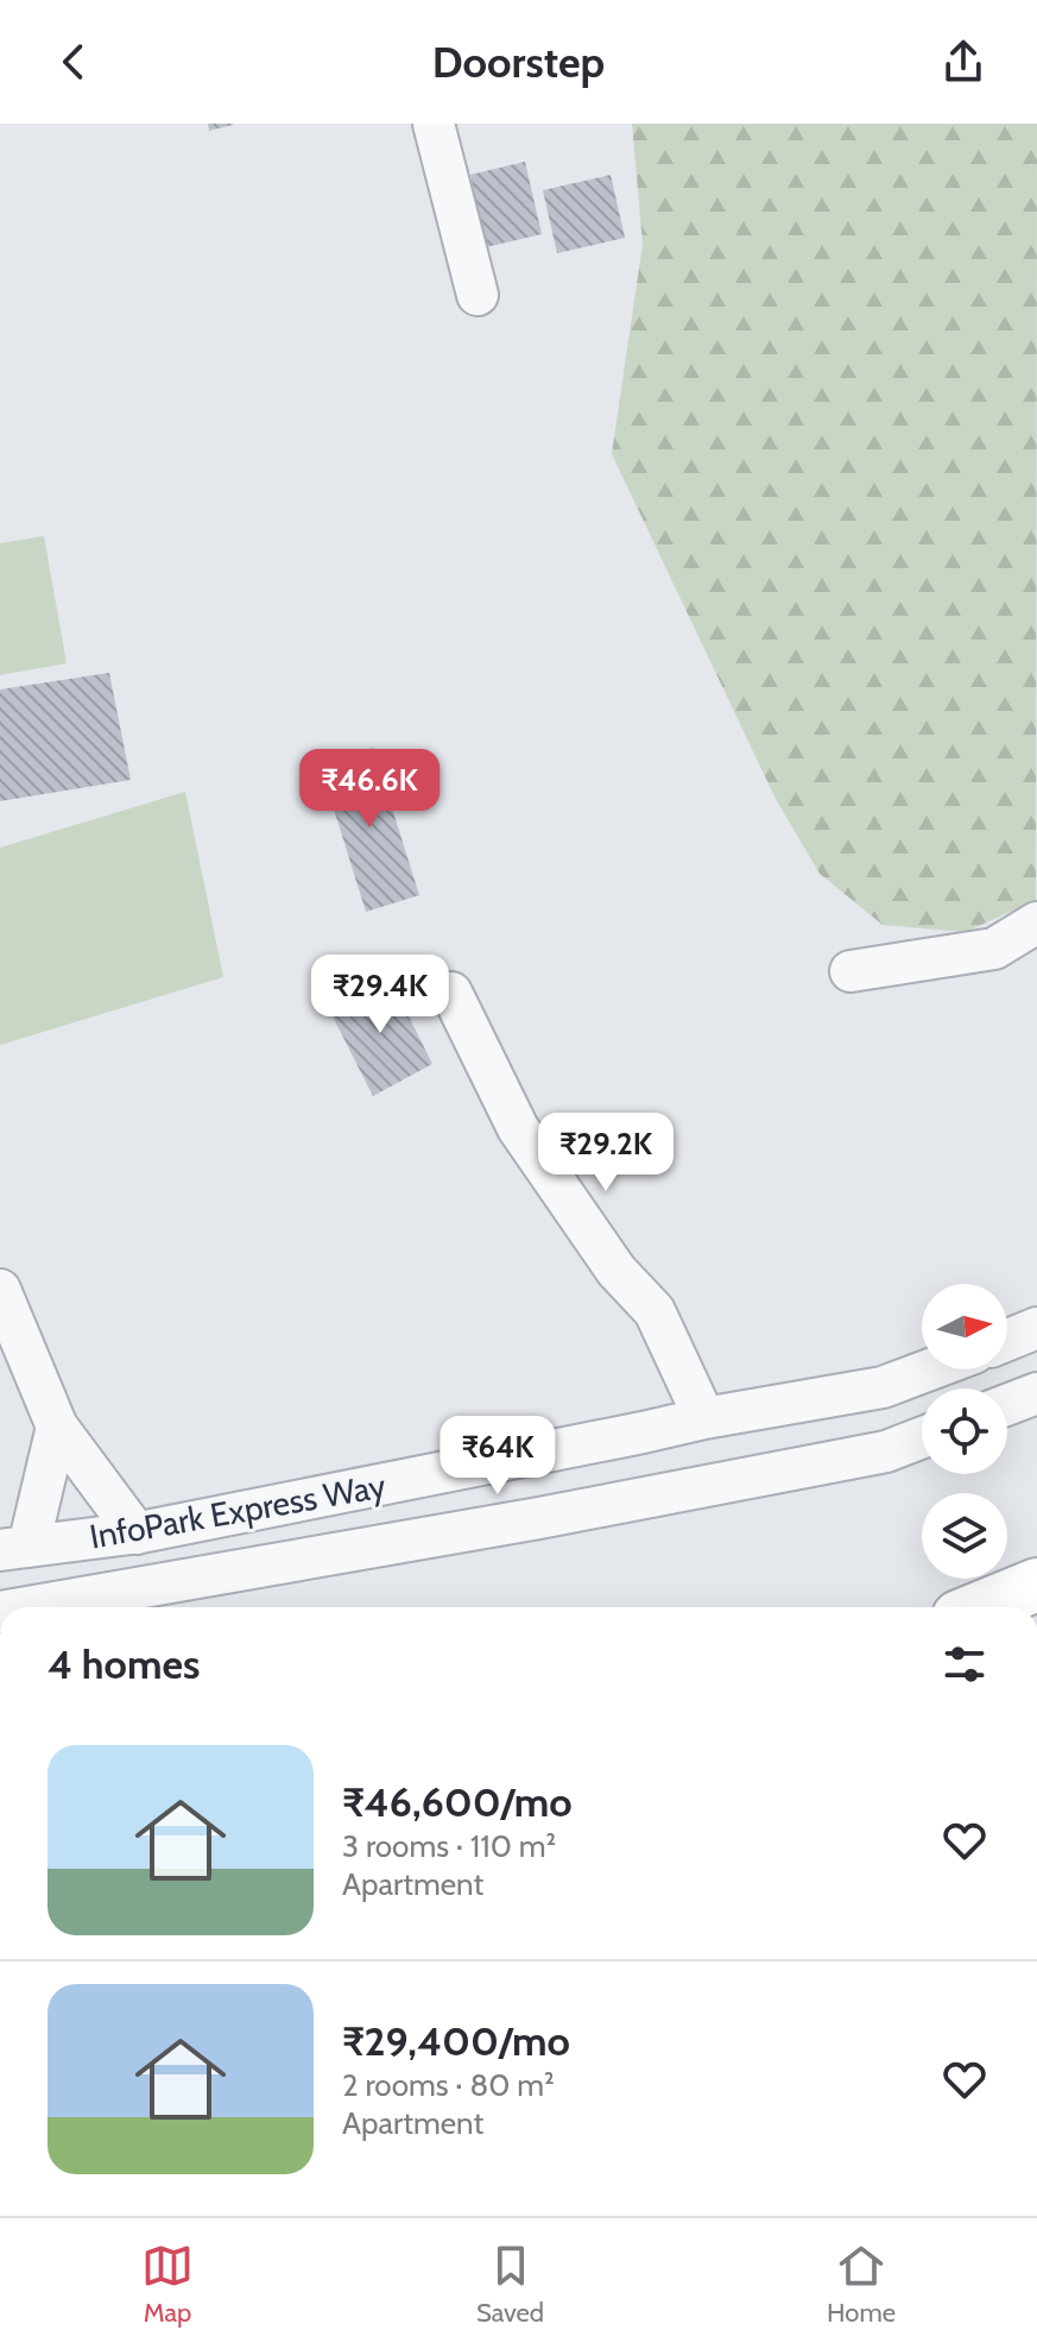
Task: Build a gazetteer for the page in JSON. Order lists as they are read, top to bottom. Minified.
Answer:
{"streets":{"street":["InfoPark Express Way"]},"north":"right","page":{"header":"Doorstep","price":["₹46.6K","₹29.4K","₹29.2K","₹64K"],"heading":"4 homes","list":[{"name":"₹46,600/mo","note":"3 rooms · 110 m² · Apartment"},{"name":"₹29,400/mo","note":"2 rooms · 80 m² · Apartment"}],"tabs":["Map","Saved","Home"]}}
